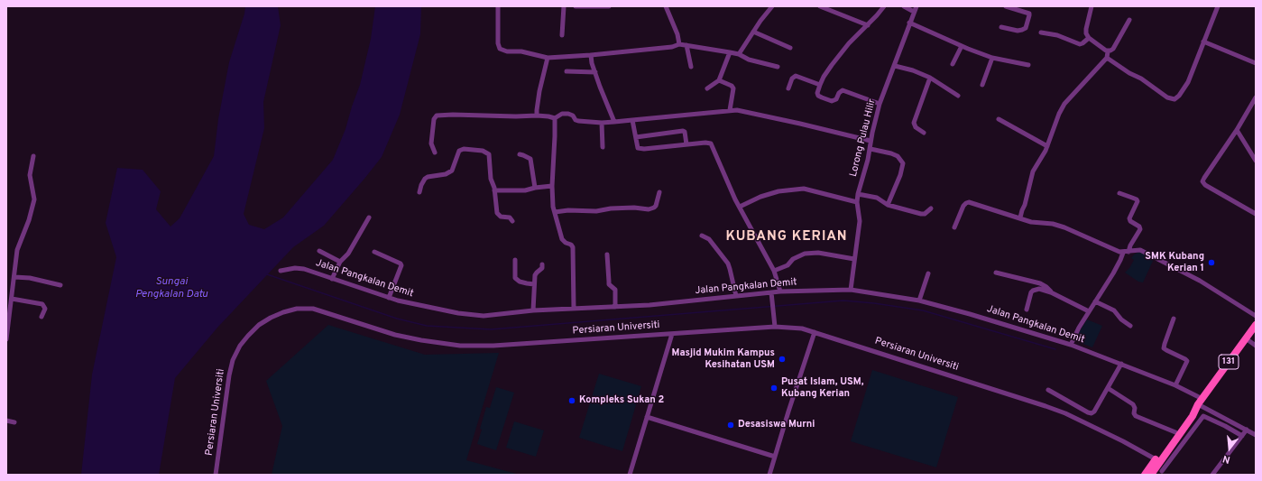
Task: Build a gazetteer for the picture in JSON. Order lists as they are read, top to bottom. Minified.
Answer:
{"streets":{"main road":["131"],"street":["Lorong Pulau Hilir","Jalan Pangkalan Demit","Persiaran Universiti"]},"crossings":[["Lorong Pulau Hilir","Jalan Pangkalan Demit"],["Jalan Pangkalan Demit","131"],["Persiaran Universiti","131"]],"districts":["KUBANG KERIAN"],"water":["Sungai Pengkalan Datu"],"places":["SMK Kubang Kerian 1","Masjid Mukim Kampus Kesihatan USM","Pusat Islam, USM, Kubang Kerian","Kompleks Sukan 2","Desasiswa Murni"],"north":"bottom"}
